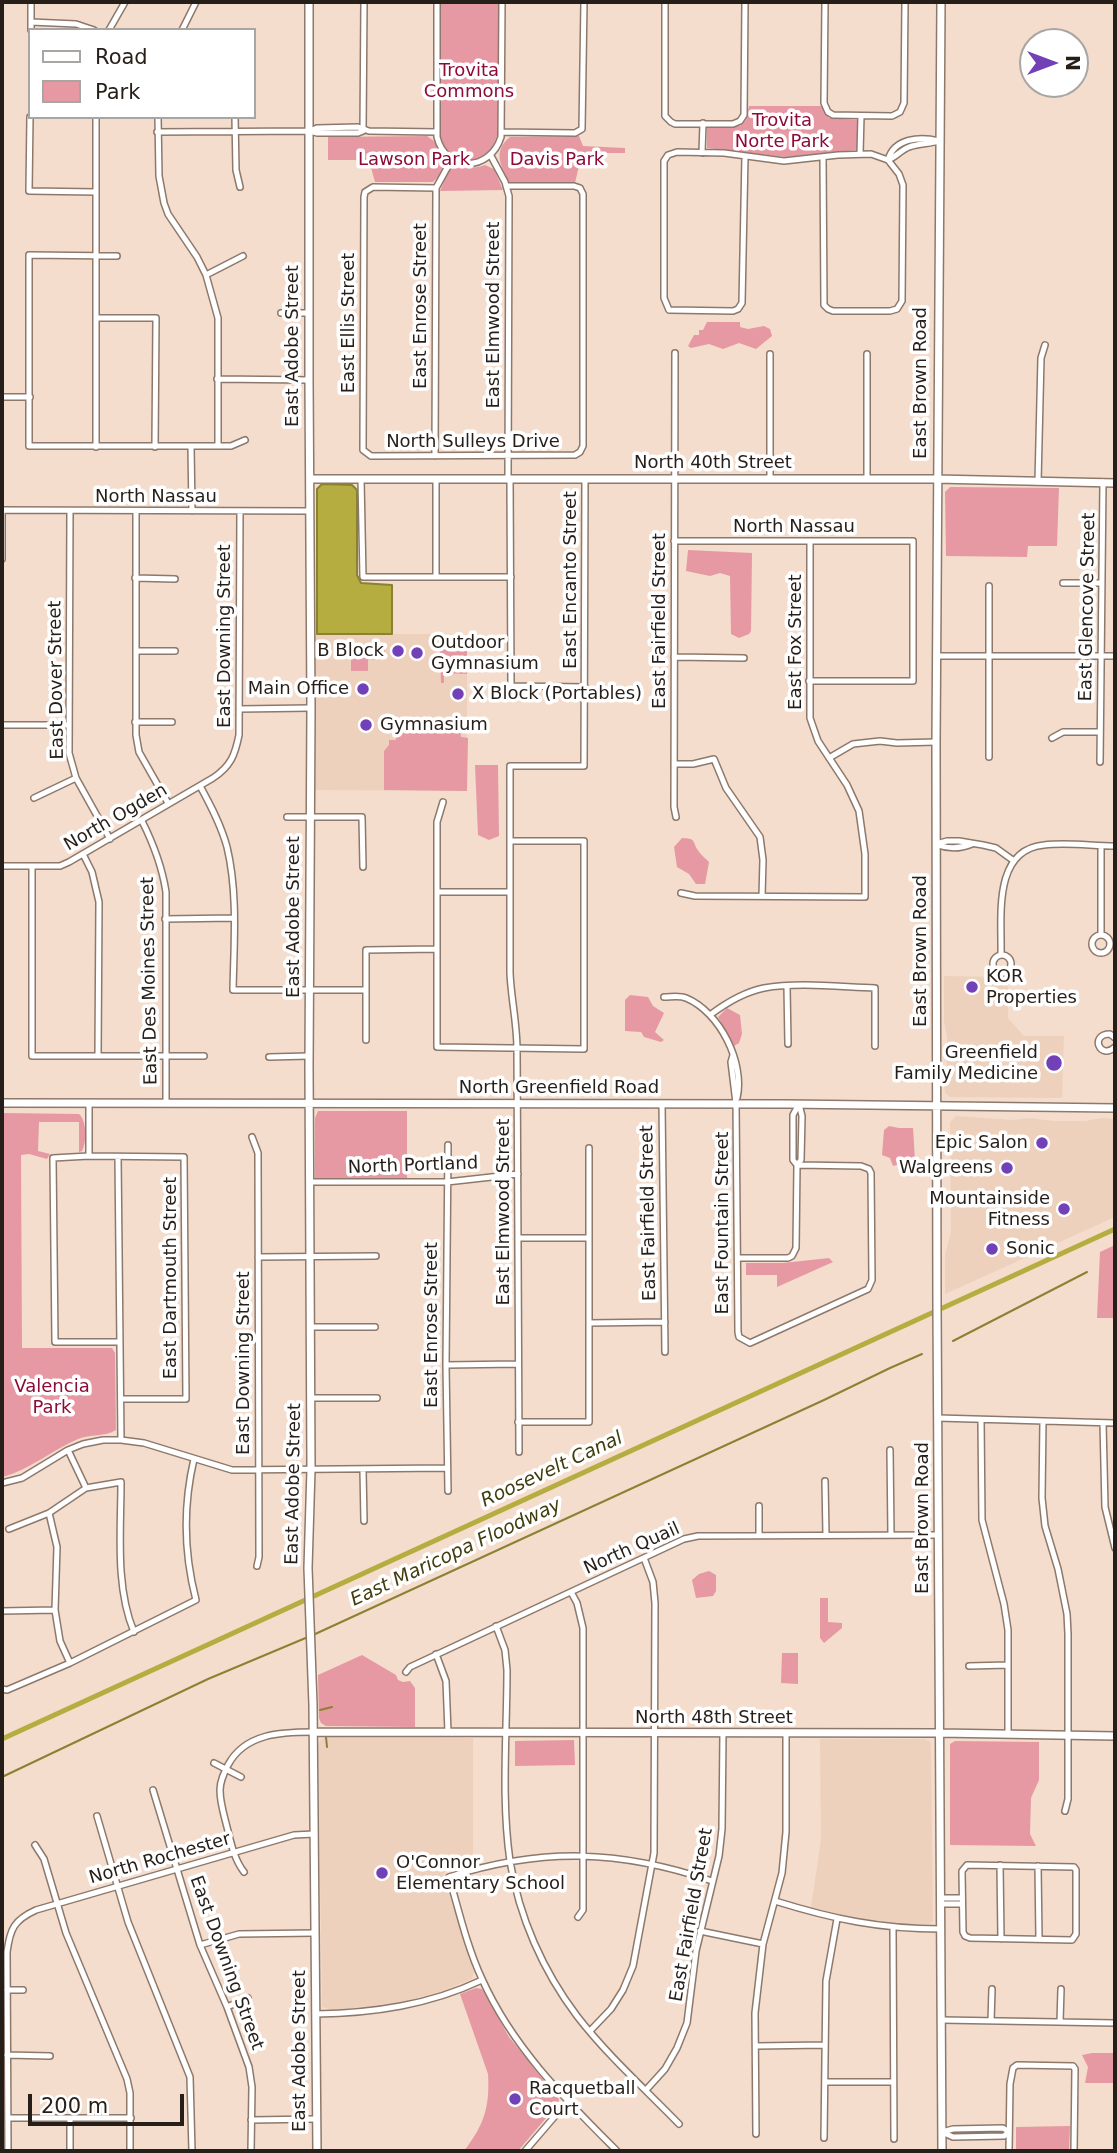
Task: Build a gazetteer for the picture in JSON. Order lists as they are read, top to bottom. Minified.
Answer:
{"streets":{"street":["East Enrose Street","East Elmwood Street","East Ellis Street","East Adobe Street","East Brown Road","North Sulleys Drive","North 40th Street","North Nassau","East Encanto Street","East Glencove Street","East Fairfield Street","East Downing Street","East Fox Street","East Dover Street","North Ogden","East Des Moines Street","North Greenfield Road","North Portland","East Fountain Street","East Dartmouth Street","North Quail","North 48th Street","North Rochester"]},"crossings":[["East Enrose Street","East Ellis Street"],["East Enrose Street","North Sulleys Drive"],["East Enrose Street","North Portland"],["East Elmwood Street","North Sulleys Drive"],["East Elmwood Street","North 40th Street"],["East Elmwood Street","East Encanto Street"],["East Elmwood Street","North Greenfield Road"],["East Elmwood Street","North Portland"],["East Ellis Street","North Sulleys Drive"],["East Adobe Street","North 40th Street"],["East Adobe Street","North Nassau"],["East Adobe Street","North Greenfield Road"],["East Adobe Street","North Portland"],["East Adobe Street","North 48th Street"],["East Adobe Street","North Rochester"],["East Brown Road","North 40th Street"],["East Brown Road","North Greenfield Road"],["East Brown Road","North Quail"],["East Brown Road","North 48th Street"],["North 40th Street","East Encanto Street"],["North 40th Street","East Glencove Street"],["North 40th Street","East Fairfield Street"],["North Nassau","East Fairfield Street"],["North Nassau","East Downing Street"],["North Nassau","East Fox Street"],["North Nassau","East Dover Street"],["East Fairfield Street","North Greenfield Road"],["East Fairfield Street","North 48th Street"],["East Downing Street","North Ogden"],["East Downing Street","North Rochester"],["East Dover Street","North Ogden"],["North Ogden","East Des Moines Street"],["East Des Moines Street","North Greenfield Road"],["North Greenfield Road","East Fountain Street"]],"water":["Roosevelt Canal","East Maricopa Floodway"],"parks":["Trovita Commons","Trovita Norte Park","Lawson Park","Davis Park","Valencia Park"],"places":["B Block","Outdoor Gymnasium","Main Office","X Block (Portables)","Gymnasium","KOR Properties","Greenfield Family Medicine","Epic Salon","Walgreens","Mountainside Fitness","Sonic","O'Connor Elementary School","Racquetball Court"],"legend":["Road","Park"],"scale_bar":"200 m","north":"right"}
